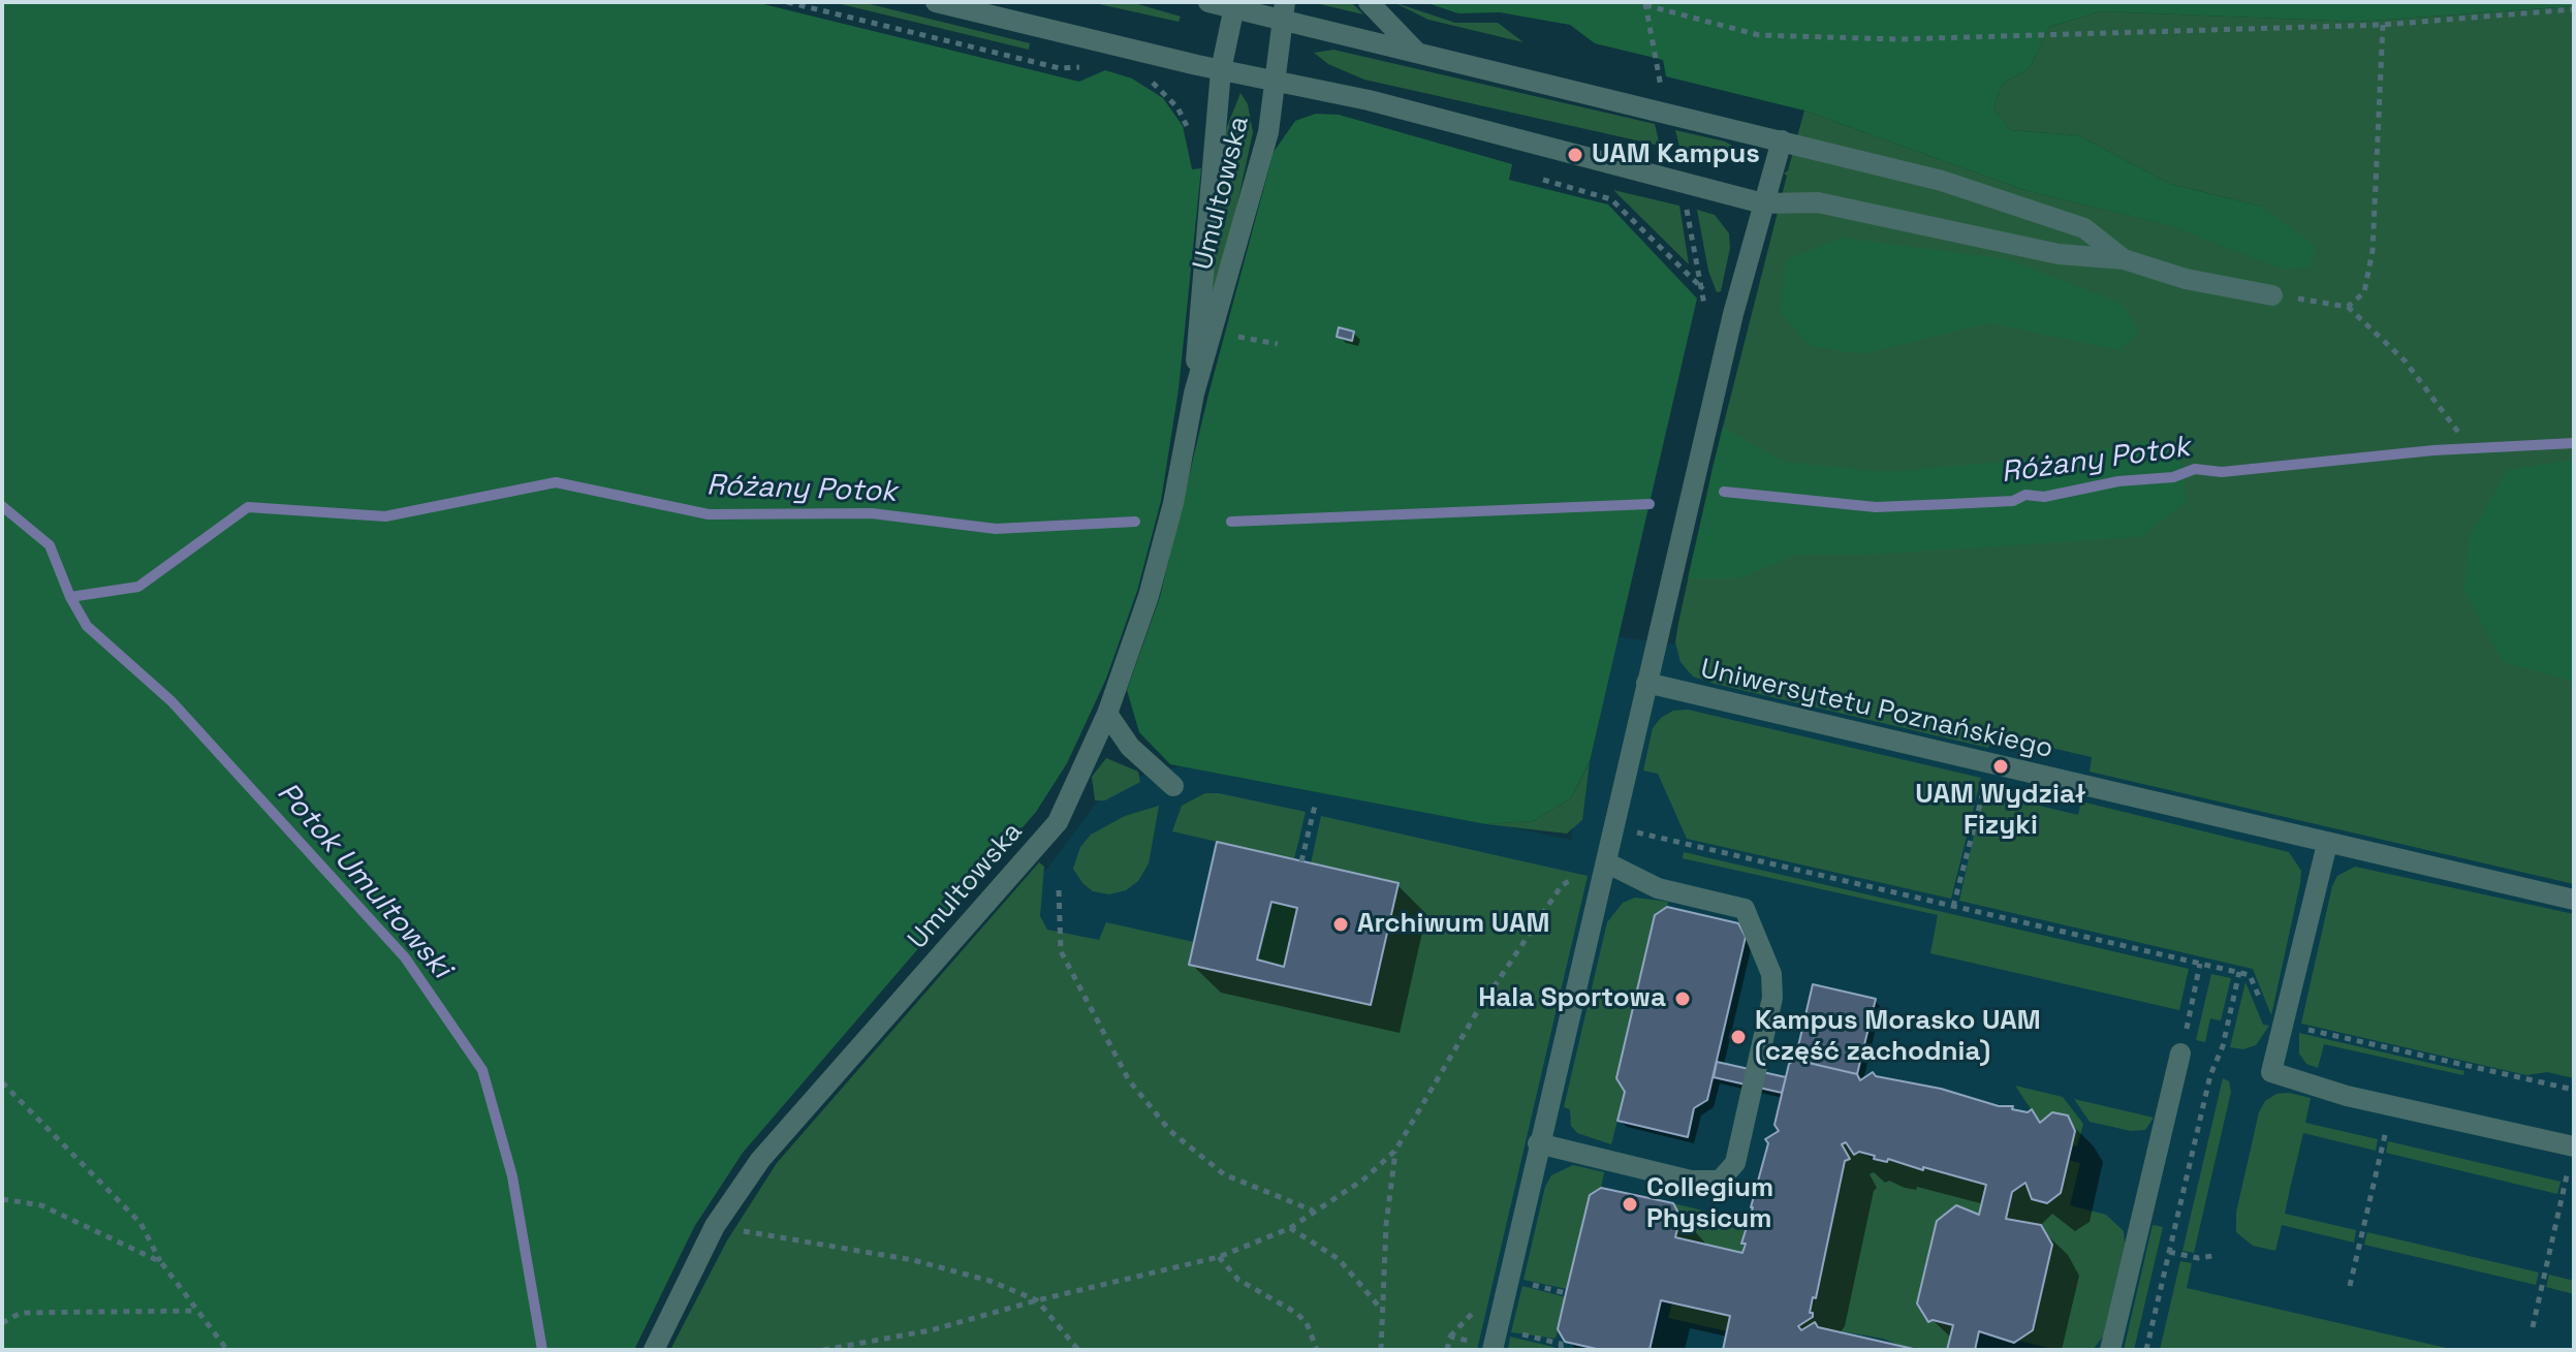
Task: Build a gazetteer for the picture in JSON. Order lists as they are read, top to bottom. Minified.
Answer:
{"streets":{"street":["Umultowska","Uniwersytetu Poznańskiego"]},"water":["Różany Potok","Potok Umultowski"],"places":["UAM Kampus","UAM Wydział Fizyki","Archiwum UAM","Hala Sportowa","Kampus Morasko UAM (część zachodnia)","Collegium Physicum"]}
